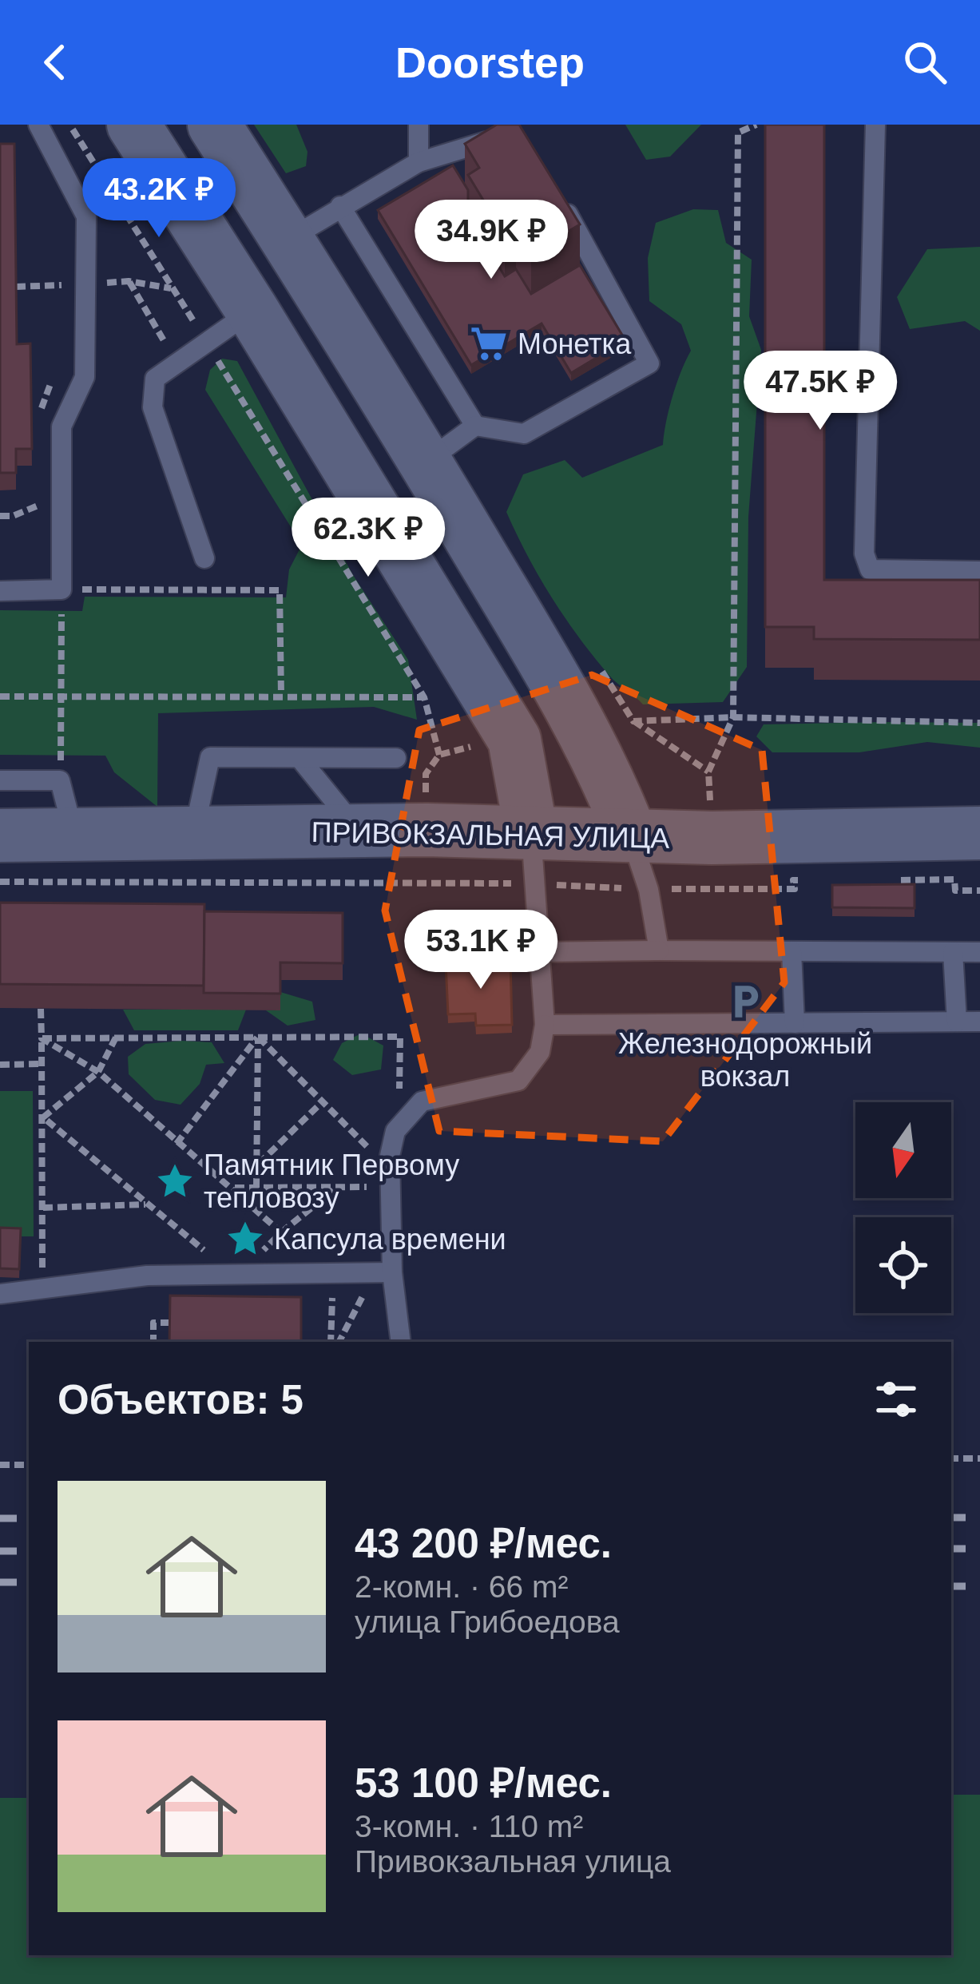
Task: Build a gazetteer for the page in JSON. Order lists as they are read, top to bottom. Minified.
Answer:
{"streets":{"main road":["ПРИВОКЗАЛЬНАЯ УЛИЦА"]},"places":{"supermarket":["Монетка"],"parking":["Железнодорожный вокзал"],"place":["Памятник Первому тепловозу","Капсула времени"]},"north":"bottom","page":{"header":"Doorstep","price":["43.2K ₽","34.9K ₽","47.5K ₽","62.3K ₽","53.1K ₽"],"heading":"Объектов: 5","list":[{"name":"43 200 ₽/мес.","note":"2-комн. · 66 m² · улица Грибоедова"},{"name":"53 100 ₽/мес.","note":"3-комн. · 110 m² · Привокзальная улица"}]}}
